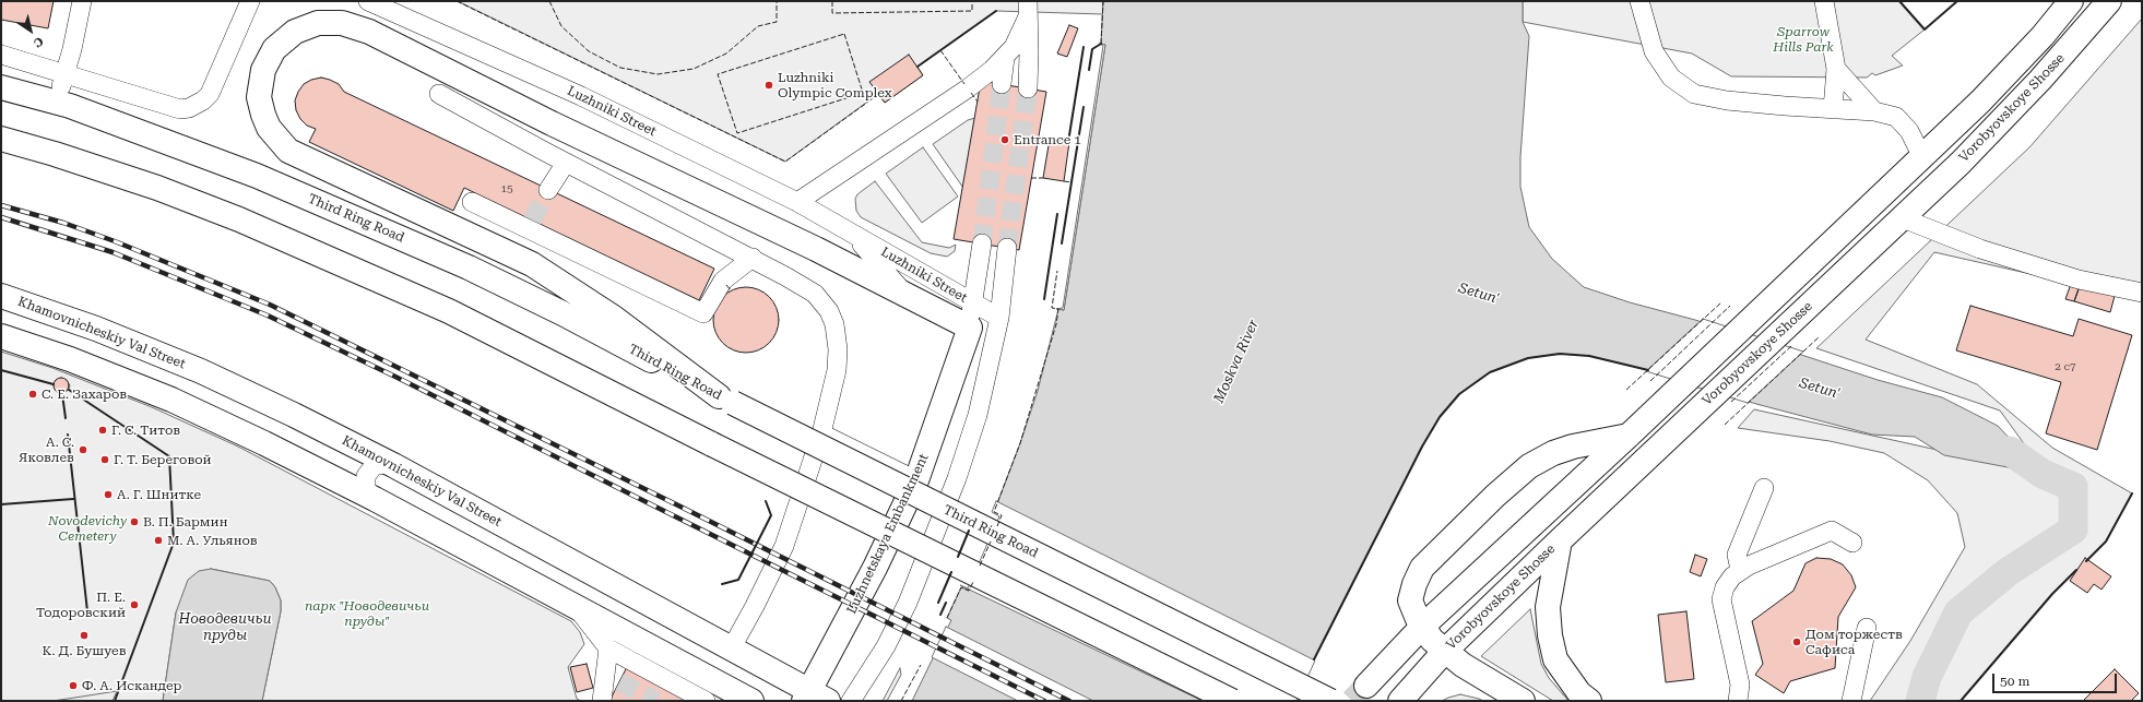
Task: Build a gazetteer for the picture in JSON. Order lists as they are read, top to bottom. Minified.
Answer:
{"streets":{"main road":["Vorobyovskoye Shosse","Third Ring Road","Khamovnicheskiy Val Street","Luzhnetskaya Embankment"],"street":["Luzhniki Street"]},"crossings":[["Luzhniki Street","Luzhnetskaya Embankment"],["Khamovnicheskiy Val Street","Luzhnetskaya Embankment"]],"water":["Setun'","Moskva River","Новодевичьи пруды"],"parks":["Sparrow Hills Park","Novodevichy Cemetery","парк \"Новодевичьи пруды\""],"places":["Luzhniki Olympic Complex","Entrance 1","С. Е. Захаров","Г. С. Титов","А. С. Яковлев","Г. Т. Береговой","А. Г. Шнитке","В. П. Бармин","М. А. Ульянов","П. Е. Тодоровский","К. Д. Бушуев","Дом торжеств Сафиса","Ф. А. Искандер"],"house_numbers":["15","2 с7"],"scale_bar":"50 m","north":"bottom right"}
